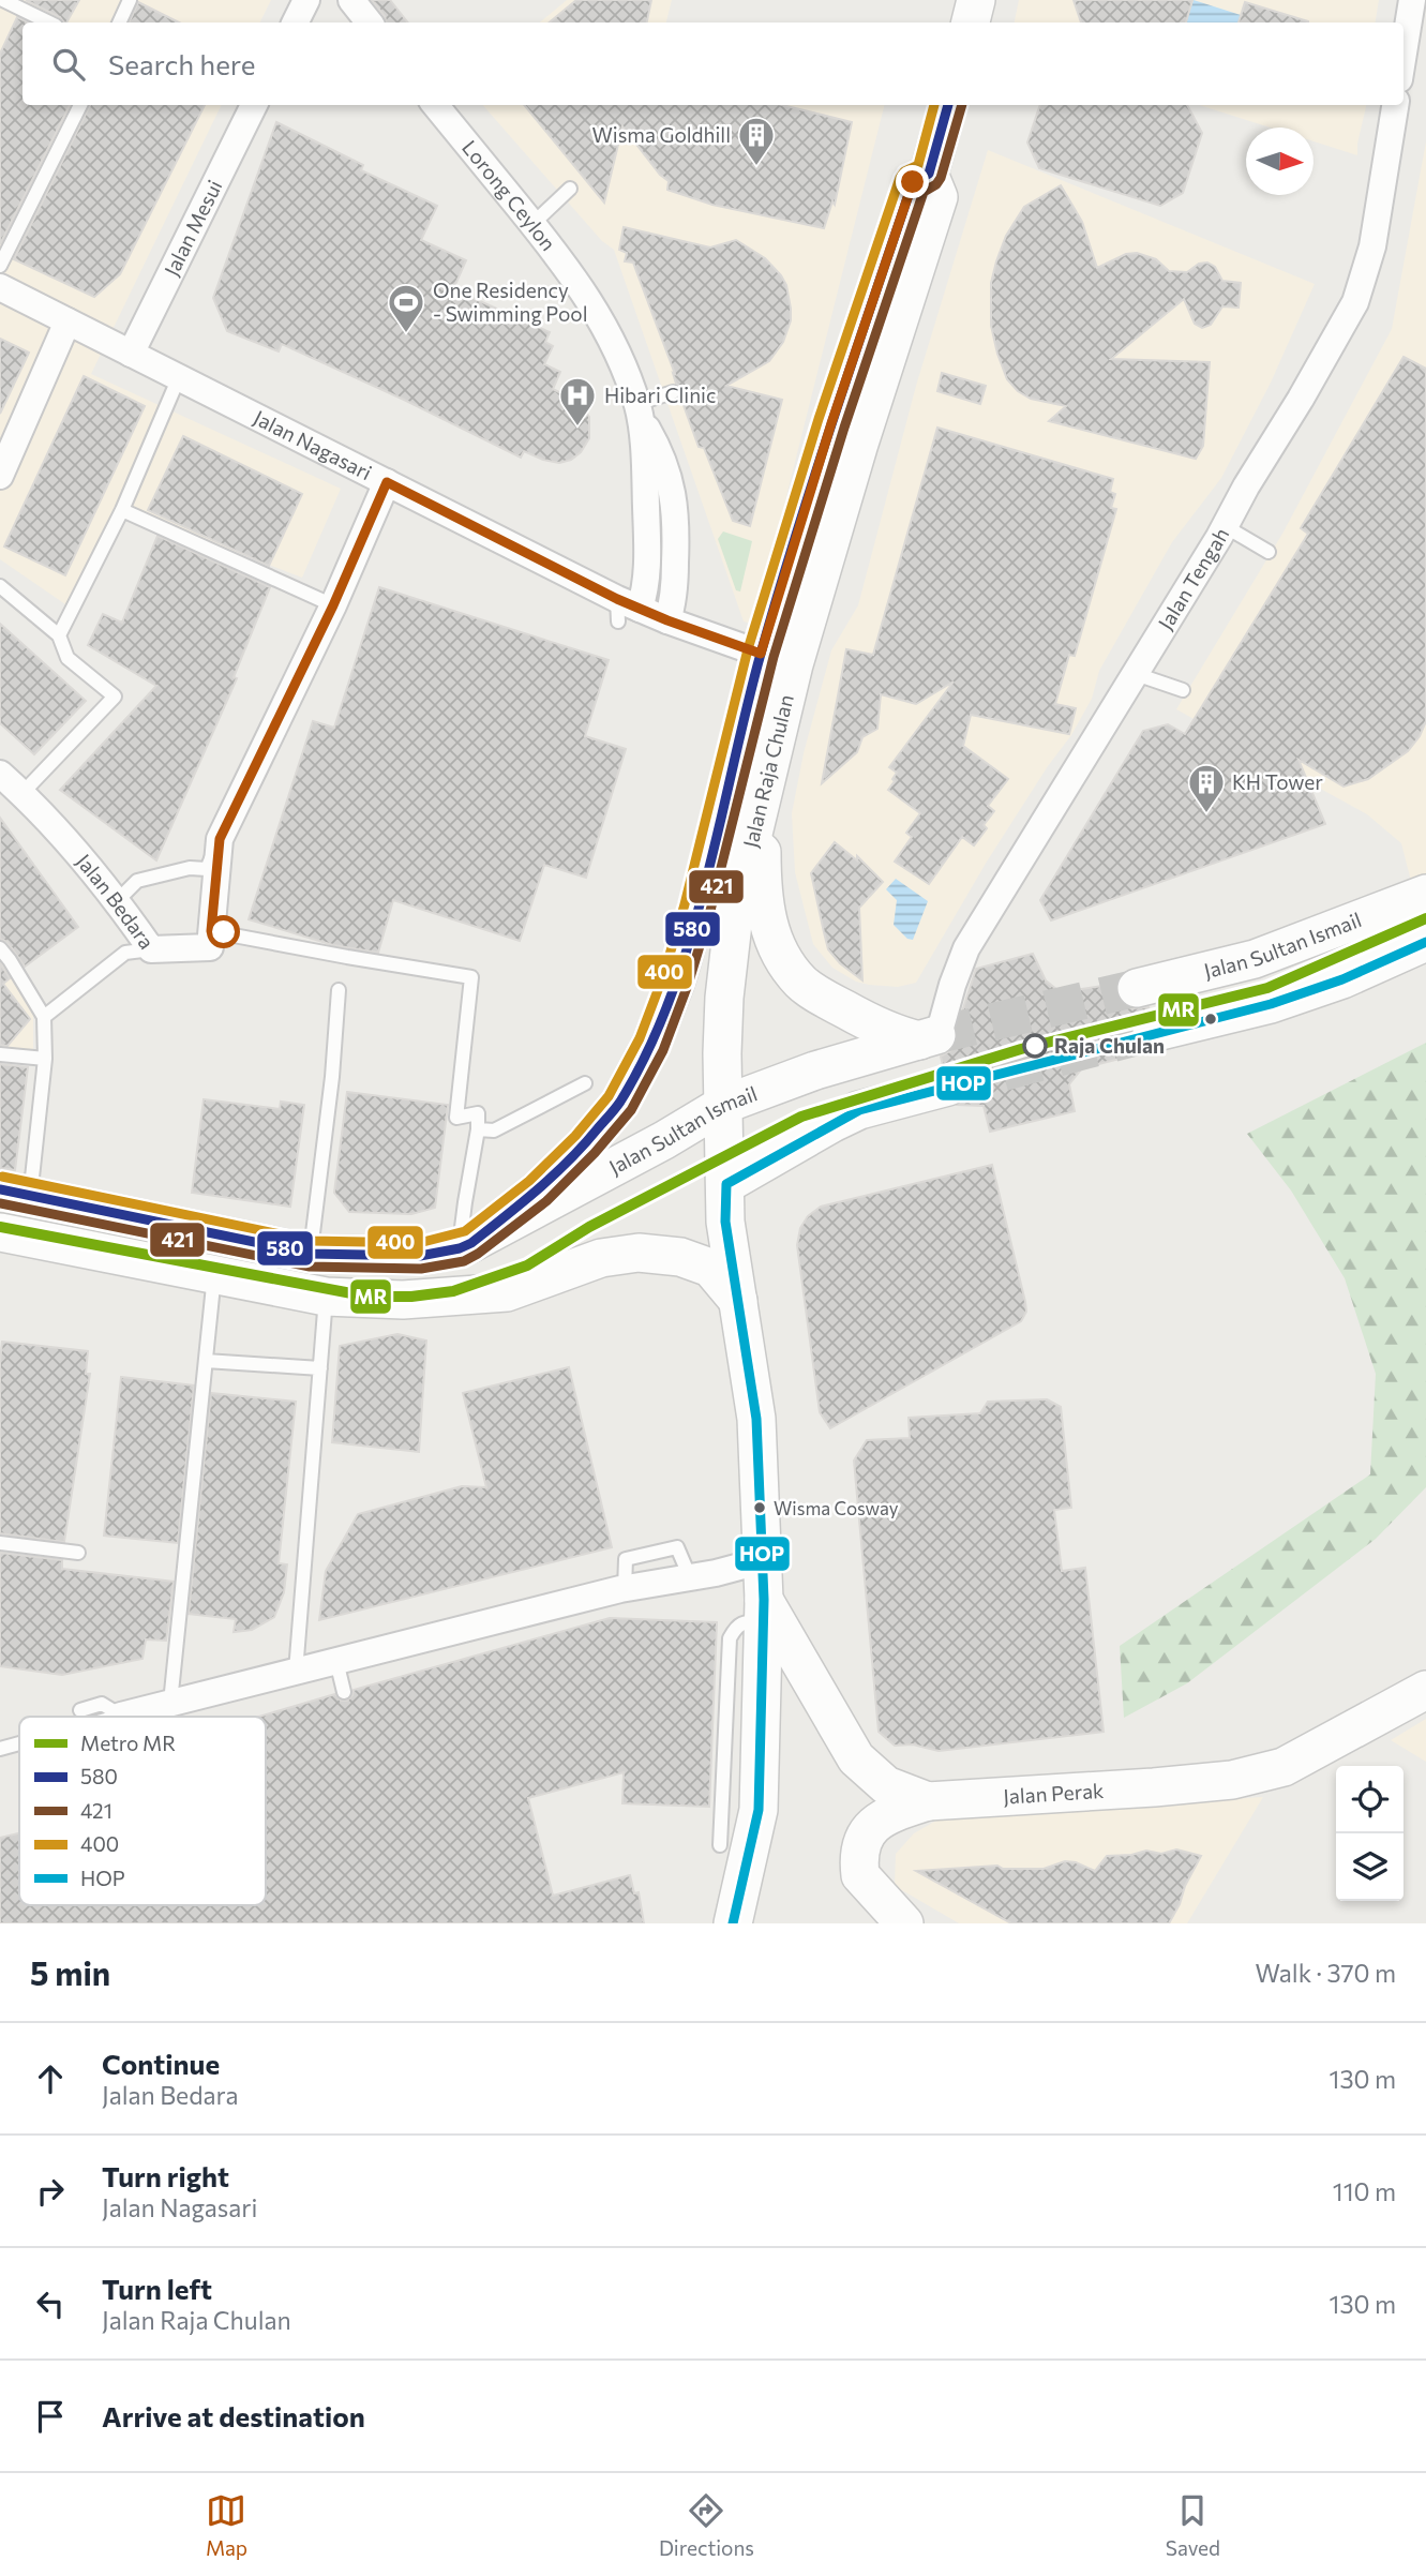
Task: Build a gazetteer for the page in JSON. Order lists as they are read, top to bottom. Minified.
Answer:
{"streets":{"main road":["Jalan Raja Chulan","Jalan Sultan Ismail","Jalan Perak"],"street":["Lorong Ceylon","Jalan Mesui","Jalan Nagasari","Jalan Tengah","Jalan Bedara"]},"crossings":[["Lorong Ceylon","Jalan Nagasari"],["Jalan Mesui","Jalan Nagasari"],["Jalan Nagasari","Jalan Raja Chulan"],["Jalan Tengah","Jalan Sultan Ismail"],["Jalan Raja Chulan","Jalan Sultan Ismail"],["Jalan Raja Chulan","Jalan Perak"]],"places":{"building":["Wisma Goldhill","KH Tower"],"sports":["One Residency - Swimming Pool"],"hospital":["Hibari Clinic"],"other":["Raja Chulan","Wisma Cosway"]},"lines":["transit line 580","transit line 421","transit line 400","metro line MR","transit line HOP"],"legend":["Metro MR","580","421","400","HOP"],"north":"right","page":{"search":"Search here","heading":["5 min","Walk · 370 m"],"list":[["Continue","Jalan Bedara","130 m"],["Turn right","Jalan Nagasari","110 m"],["Turn left","Jalan Raja Chulan","130 m"],"Arrive at destination"],"nav":["Map","Directions","Saved"]}}
